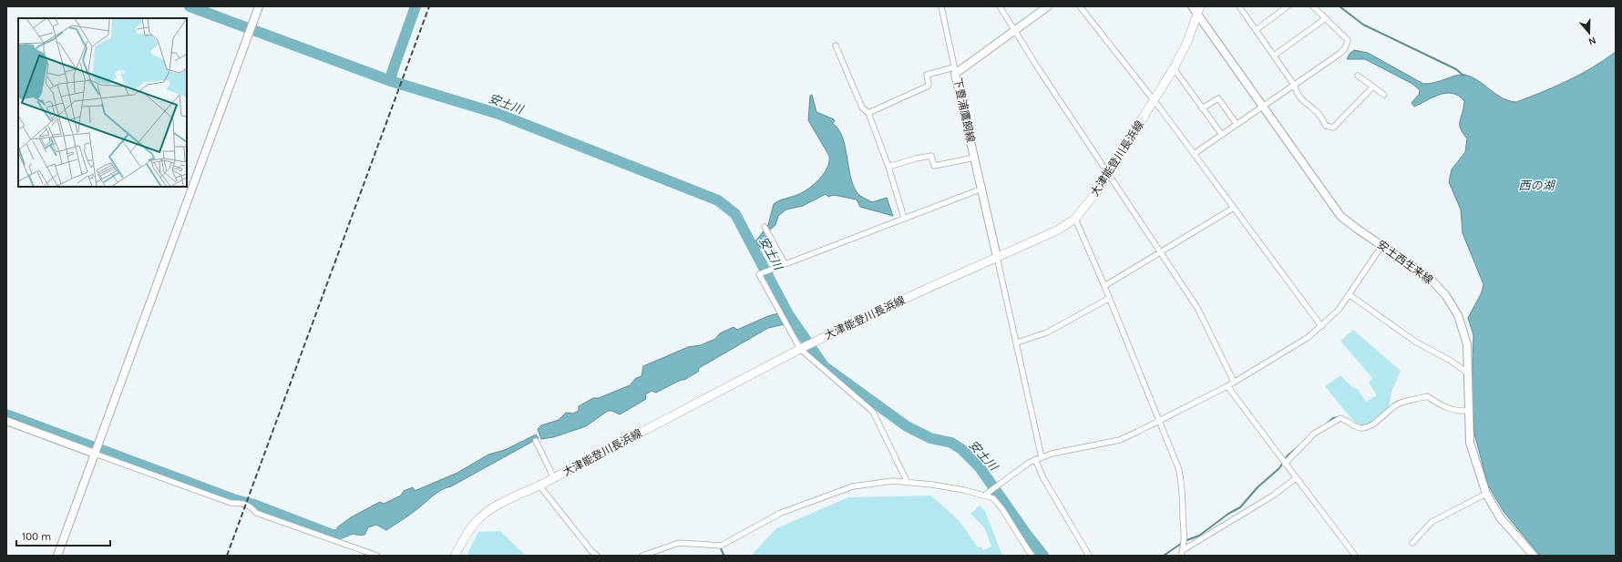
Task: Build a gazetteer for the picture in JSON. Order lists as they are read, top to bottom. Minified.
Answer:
{"streets":{"main road":["下豊浦鷹飼線","大津能登川長浜線","安土西生来線"]},"crossings":[["下豊浦鷹飼線","大津能登川長浜線"],["大津能登川長浜線","安土西生来線"]],"water":["安土川","西の湖"],"scale_bar":"100 m","north":"bottom"}
